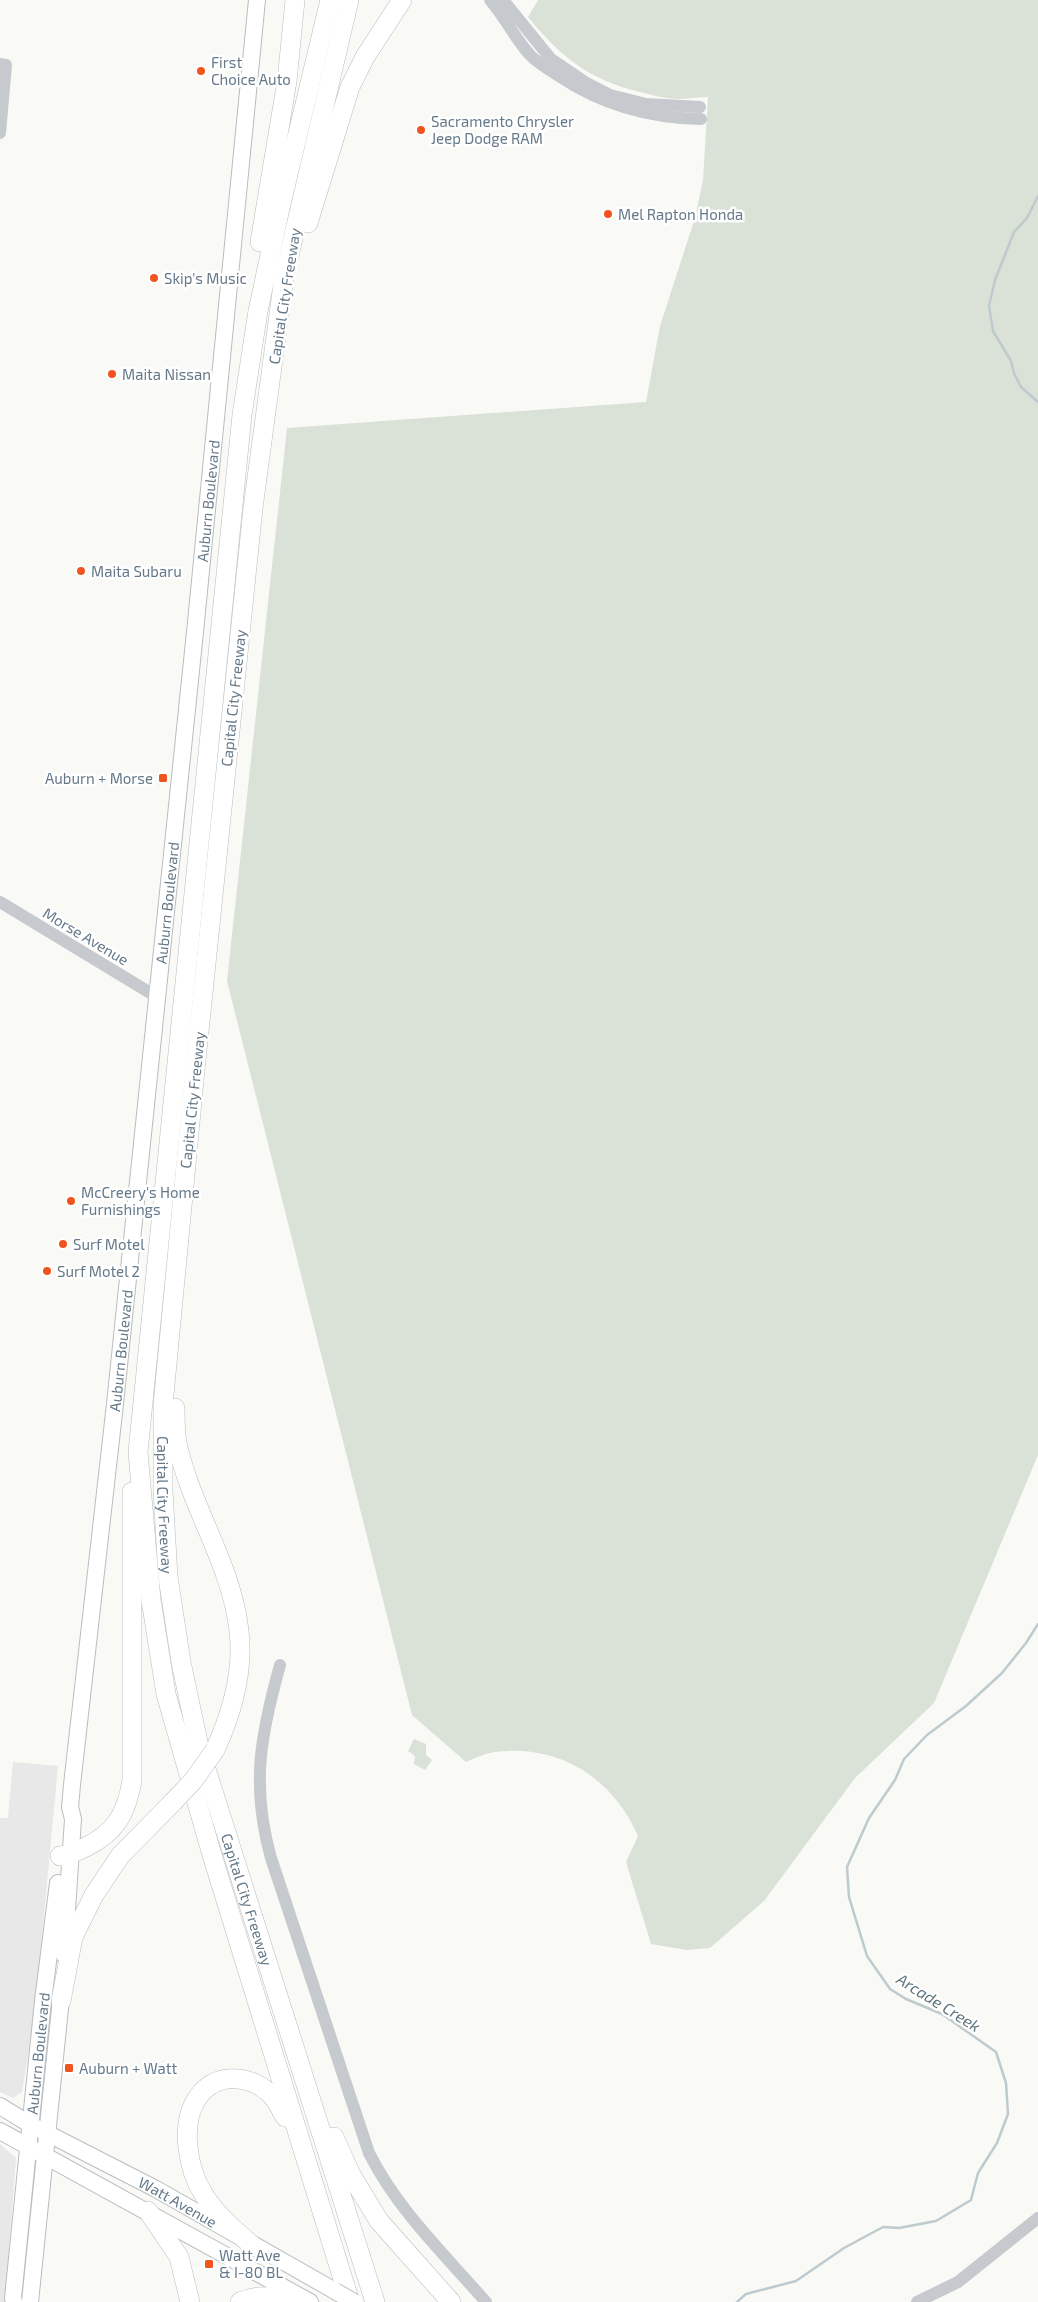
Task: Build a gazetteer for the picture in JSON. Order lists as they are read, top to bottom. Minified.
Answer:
{"streets":{"highway":["Capital City Freeway"],"main road":["Auburn Boulevard","Watt Avenue"],"street":["Morse Avenue"]},"crossings":[["Capital City Freeway","Watt Avenue"],["Auburn Boulevard","Morse Avenue"],["Auburn Boulevard","Watt Avenue"]],"water":["Arcade Creek"],"places":{"other":["First Choice Auto","Sacramento Chrysler Jeep Dodge RAM","Mel Rapton Honda","Skip's Music","Maita Nissan","Maita Subaru","McCreery's Home Furnishings","Surf Motel","Surf Motel 2"],"transit":["Auburn + Morse","Auburn + Watt","Watt Ave & I-80 BL"]}}
